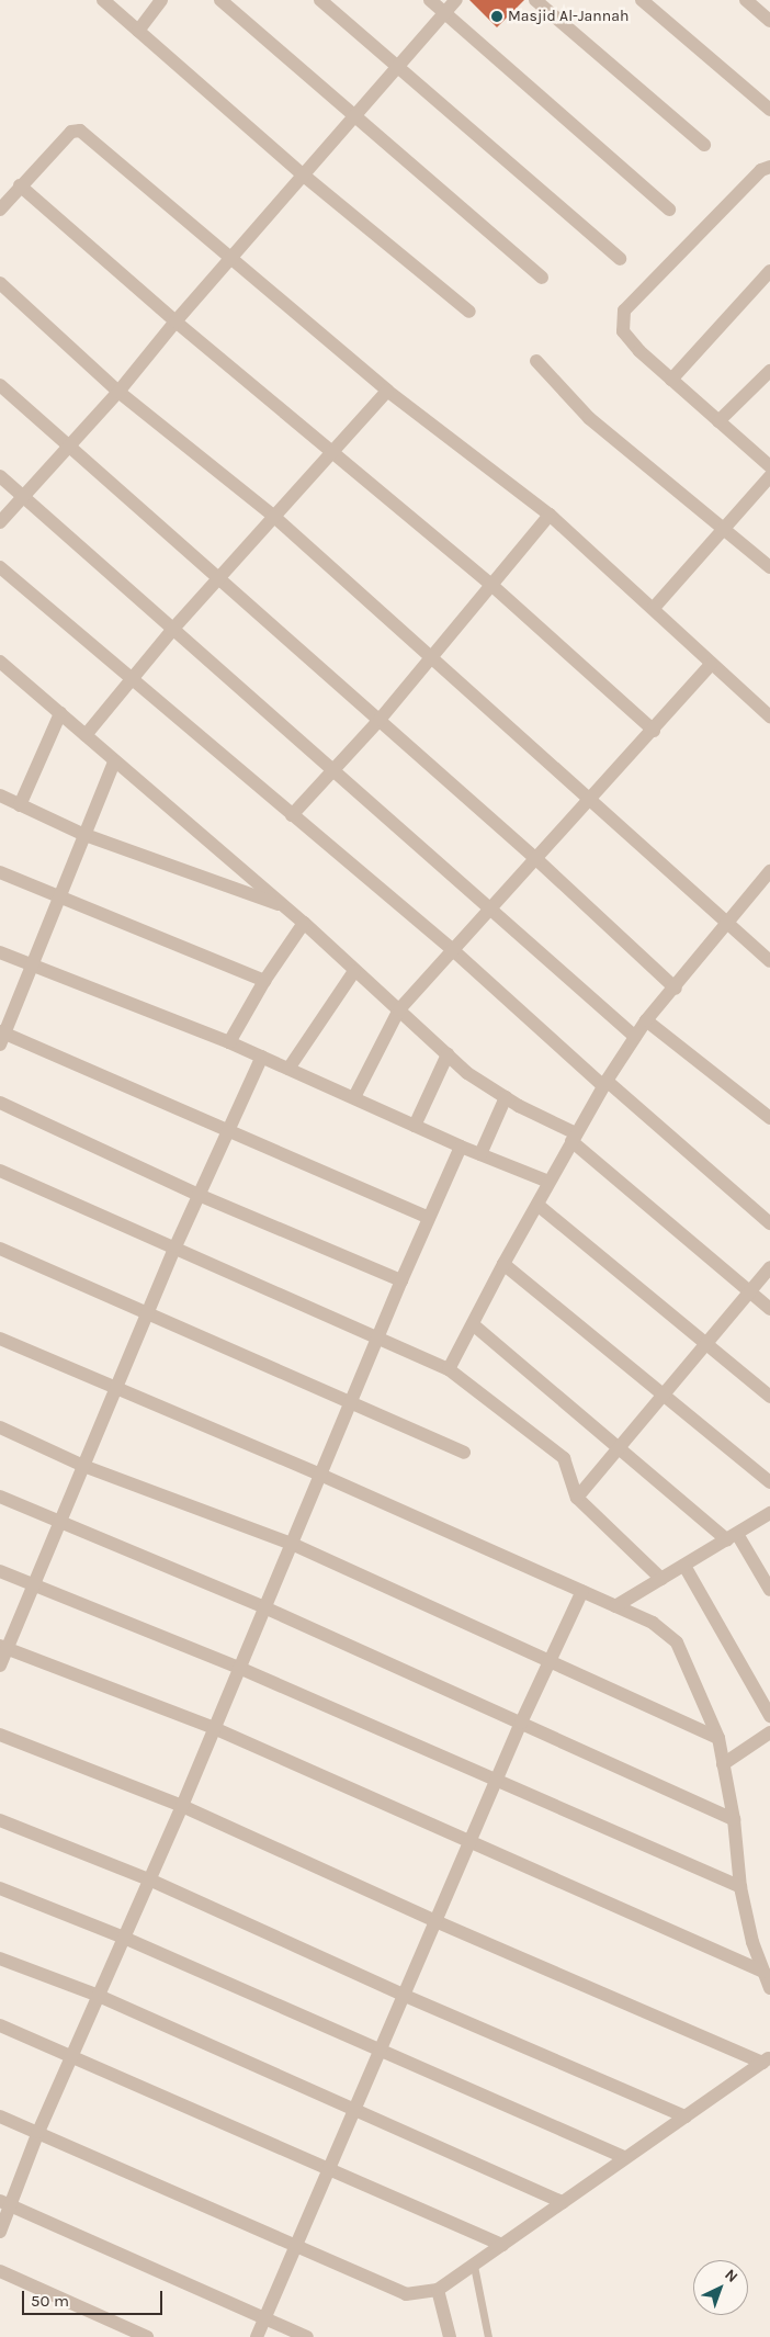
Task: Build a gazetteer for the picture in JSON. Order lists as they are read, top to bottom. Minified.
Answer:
{"places":["Masjid Al-Jannah"],"scale_bar":"50 m","north":"top right"}
